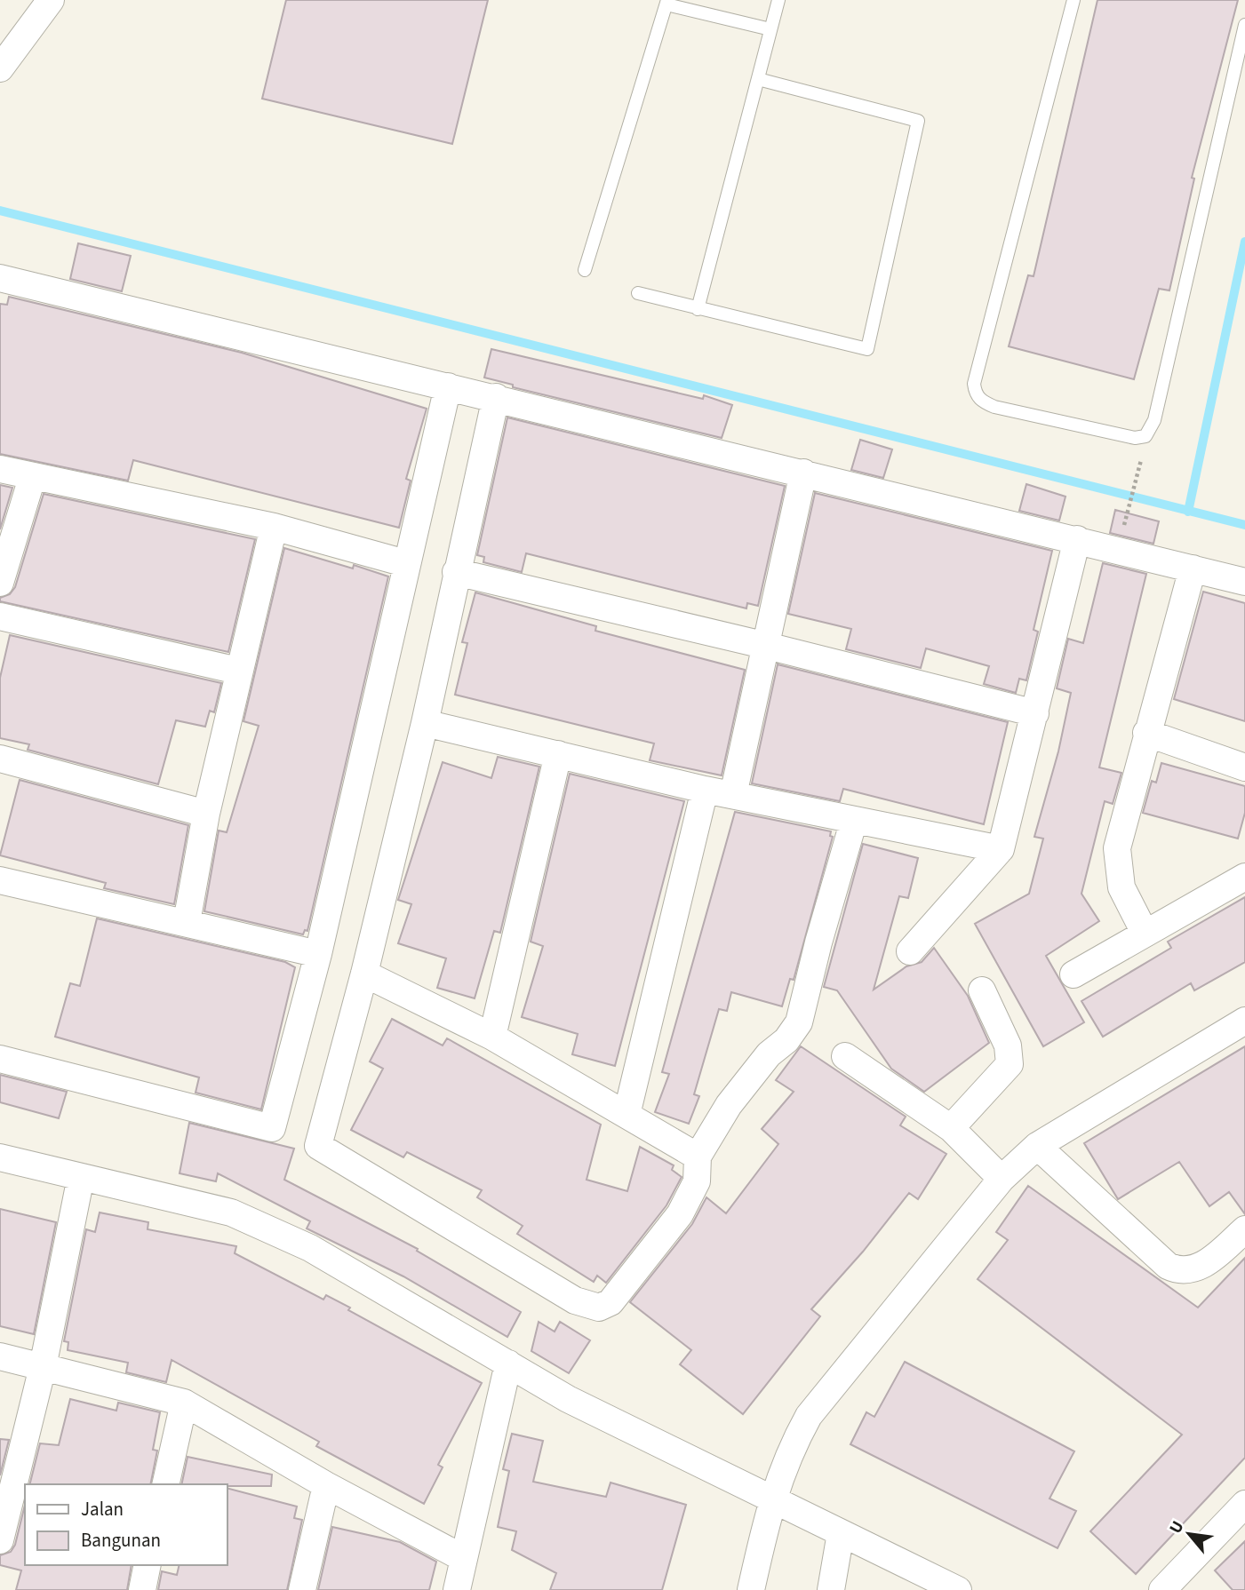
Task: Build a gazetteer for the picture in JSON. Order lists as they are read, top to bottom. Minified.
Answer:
{"legend":["Jalan","Bangunan"],"north":"top left"}
